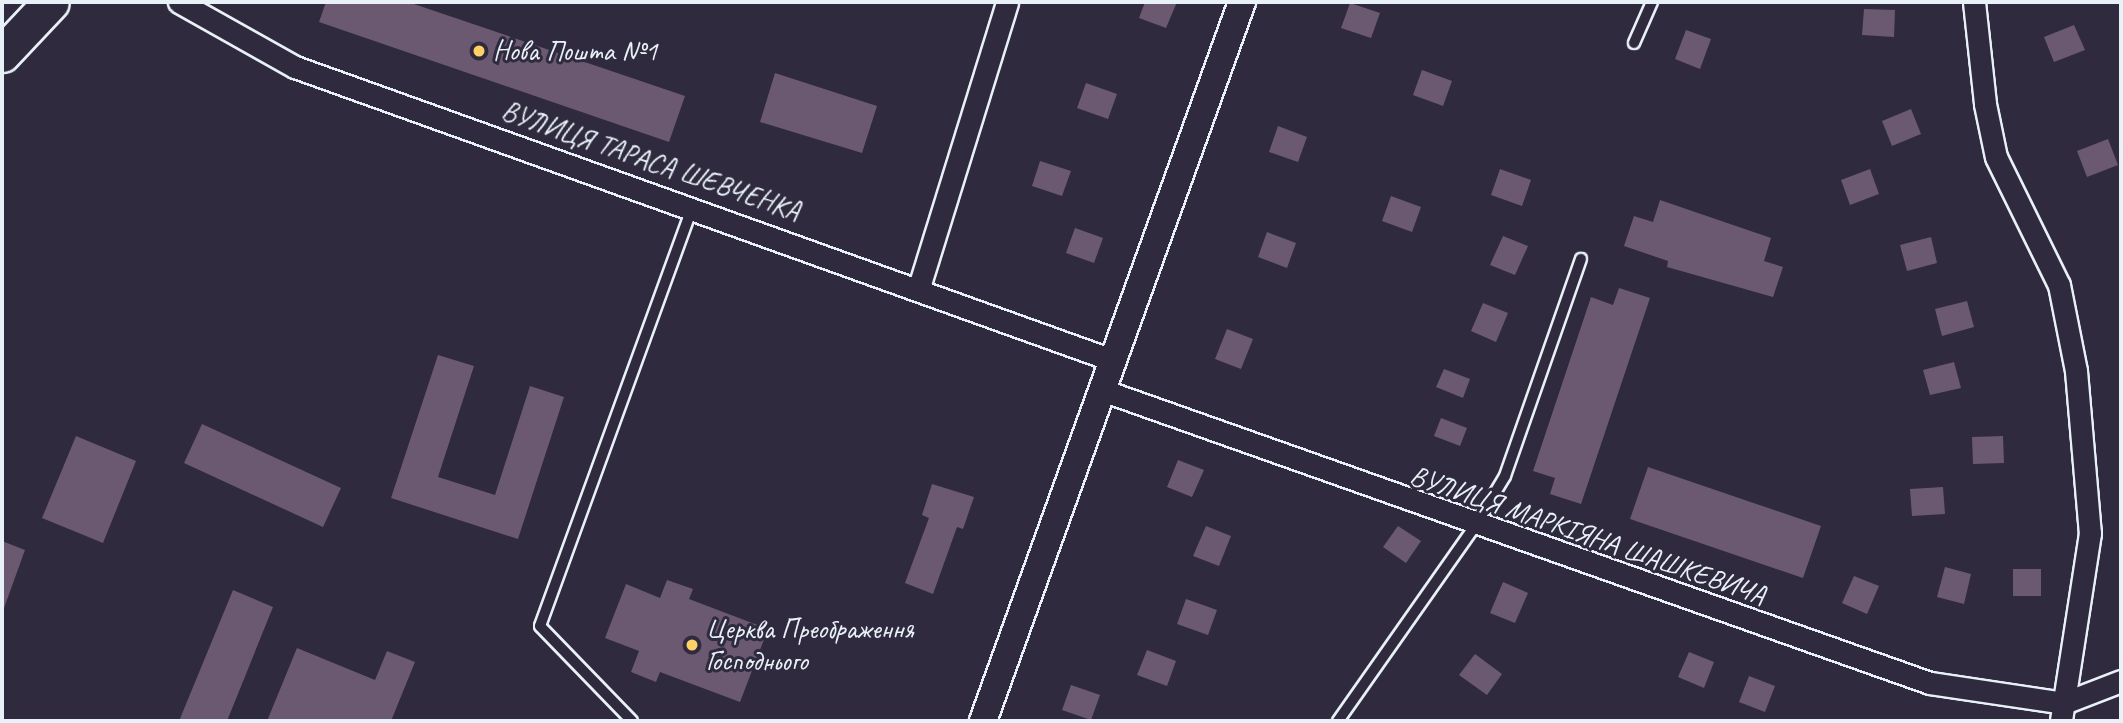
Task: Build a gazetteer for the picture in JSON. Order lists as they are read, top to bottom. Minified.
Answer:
{"streets":{"street":["ВУЛИЦЯ ТАРАСА ШЕВЧЕНКА","ВУЛИЦЯ МАРКІЯНА ШАШКЕВИЧА"]},"places":["Нова Пошта №1","Церква Преображення Господнього"]}
